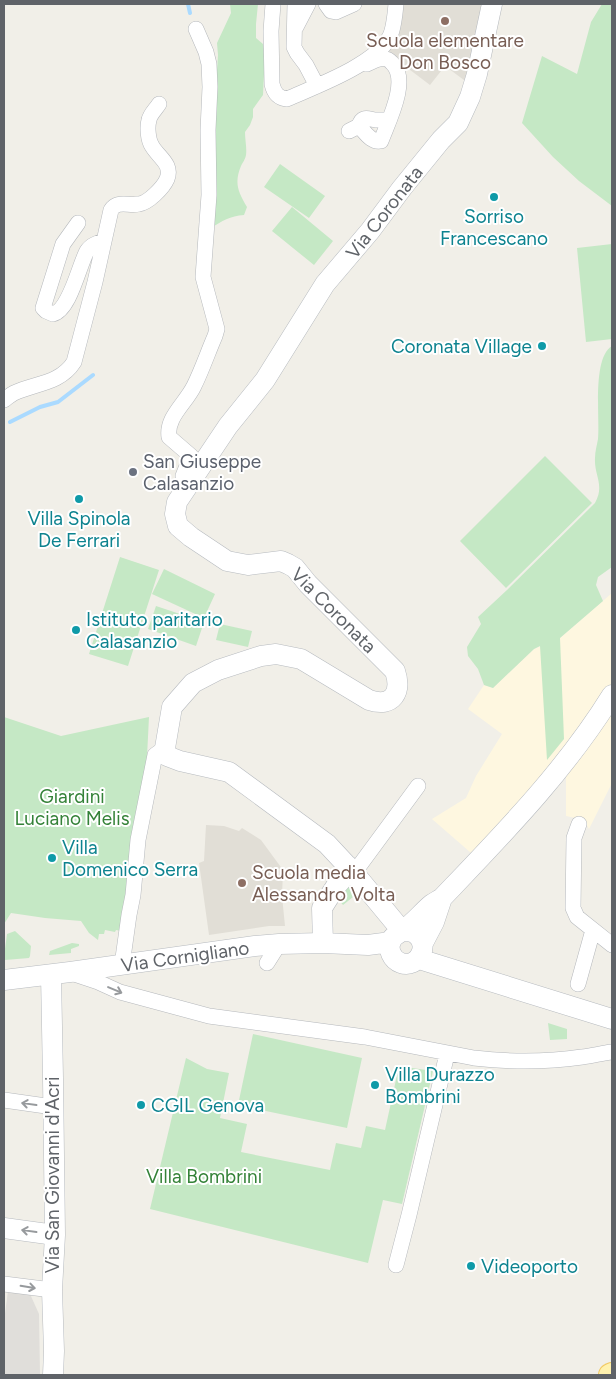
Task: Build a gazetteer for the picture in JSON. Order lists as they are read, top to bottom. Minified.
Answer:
{"streets":{"street":["Via Coronata","Via Cornigliano","Via San Giovanni d'Acri"]},"crossings":[["Via Cornigliano","Via San Giovanni d'Acri"]],"parks":["Giardini Luciano Melis","Villa Bombrini"],"places":["Scuola elementare Don Bosco","Sorriso Francescano","Coronata Village","San Giuseppe Calasanzio","Villa Spinola De Ferrari","Istituto paritario Calasanzio","Villa Domenico Serra","Scuola media Alessandro Volta","Villa Durazzo Bombrini","CGIL Genova","Videoporto"]}
